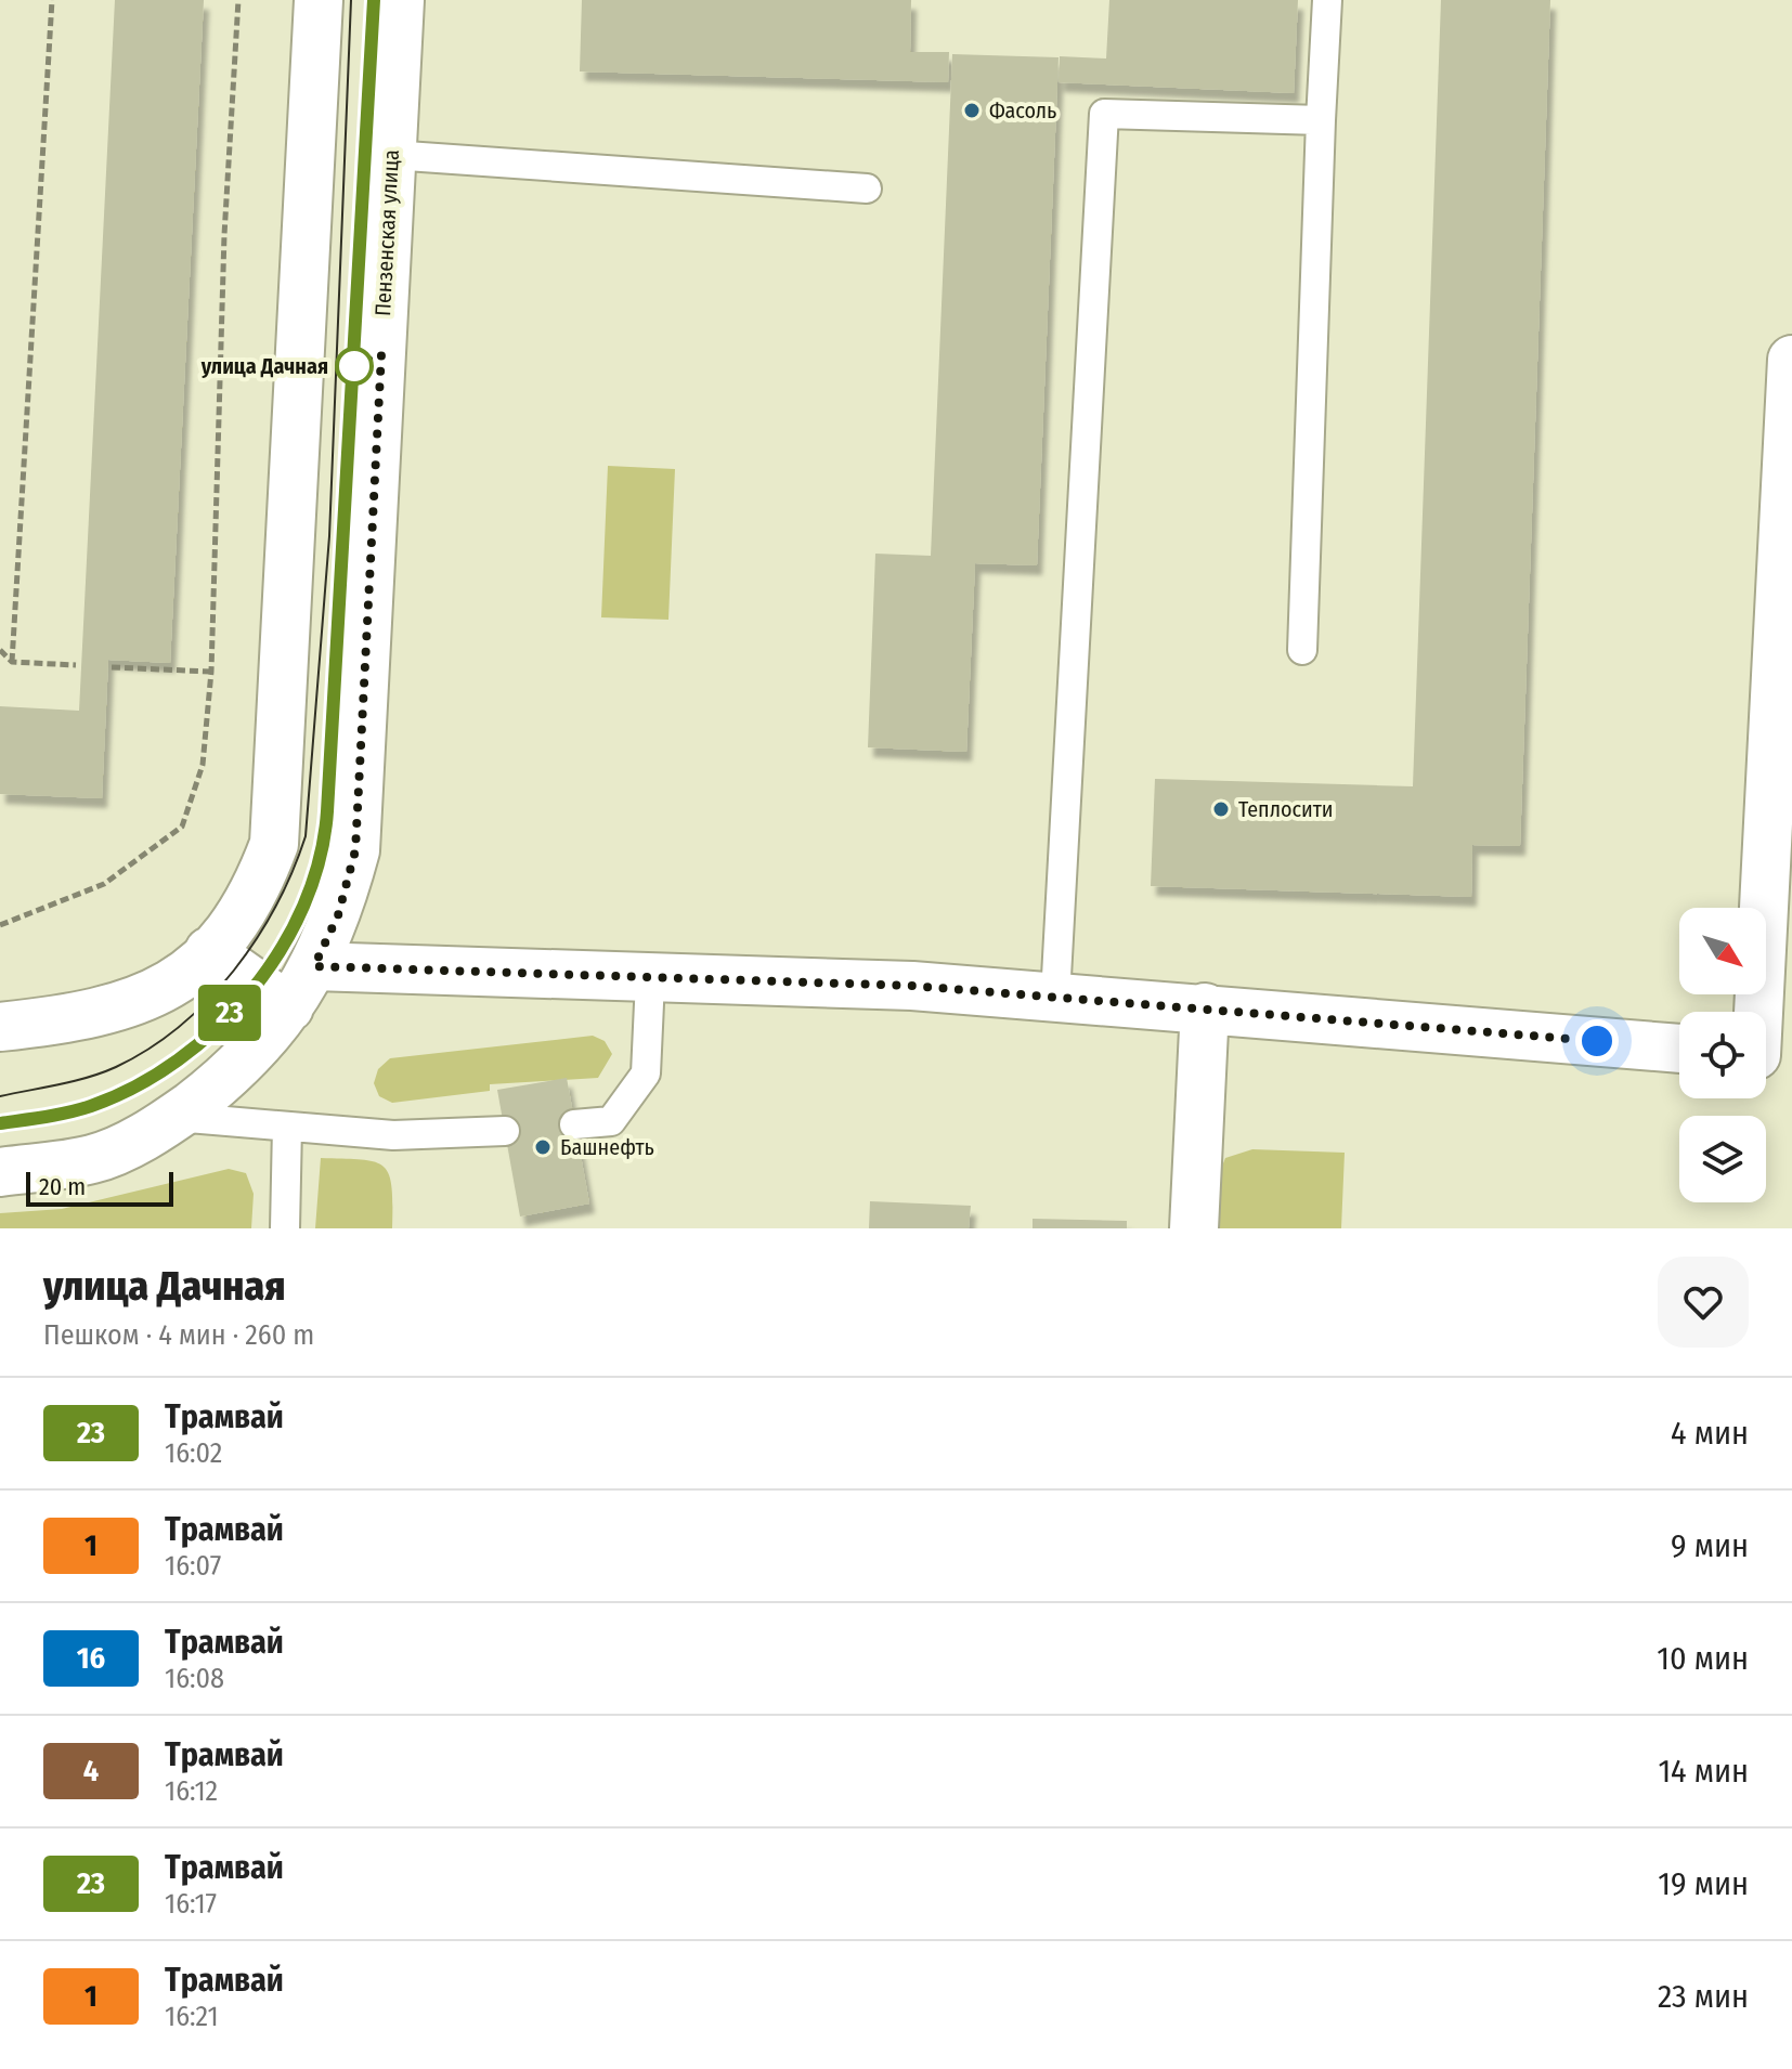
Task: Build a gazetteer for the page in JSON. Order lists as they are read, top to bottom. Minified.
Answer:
{"streets":{"main road":["Пензенская улица"]},"places":["Фасоль","улица Дачная","Теплосити","Башнефть"],"lines":["tram line 23"],"scale_bar":"20 m","north":"bottom right","page":{"on_map":"23","scale":"20 m","heading":["улица Дачная","Пешком · 4 мин · 260 m"],"list":[{"mark":"23","name":"Трамвай","note":"16:02","value":"4 мин"},{"mark":"1","name":"Трамвай","note":"16:07","value":"9 мин"},{"mark":"16","name":"Трамвай","note":"16:08","value":"10 мин"},{"mark":"4","name":"Трамвай","note":"16:12","value":"14 мин"},{"mark":"23","name":"Трамвай","note":"16:17","value":"19 мин"},{"mark":"1","name":"Трамвай","note":"16:21","value":"23 мин"}]}}
